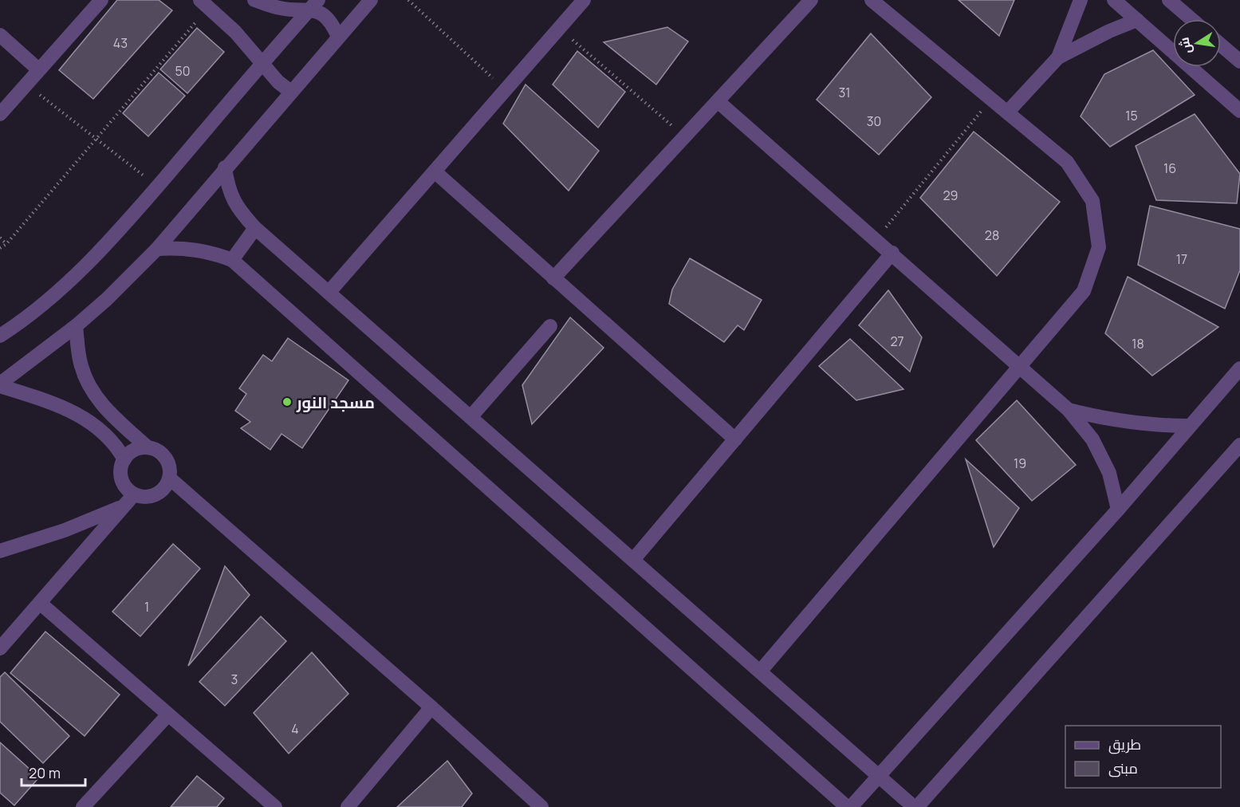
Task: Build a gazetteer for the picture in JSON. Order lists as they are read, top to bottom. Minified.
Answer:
{"places":["مسجد النور"],"house_numbers":["43","50","31","15","30","16","29","28","17","27","18","19","1","3","4"],"legend":["طريق","مبنى"],"scale_bar":"20 m","north":"left"}
